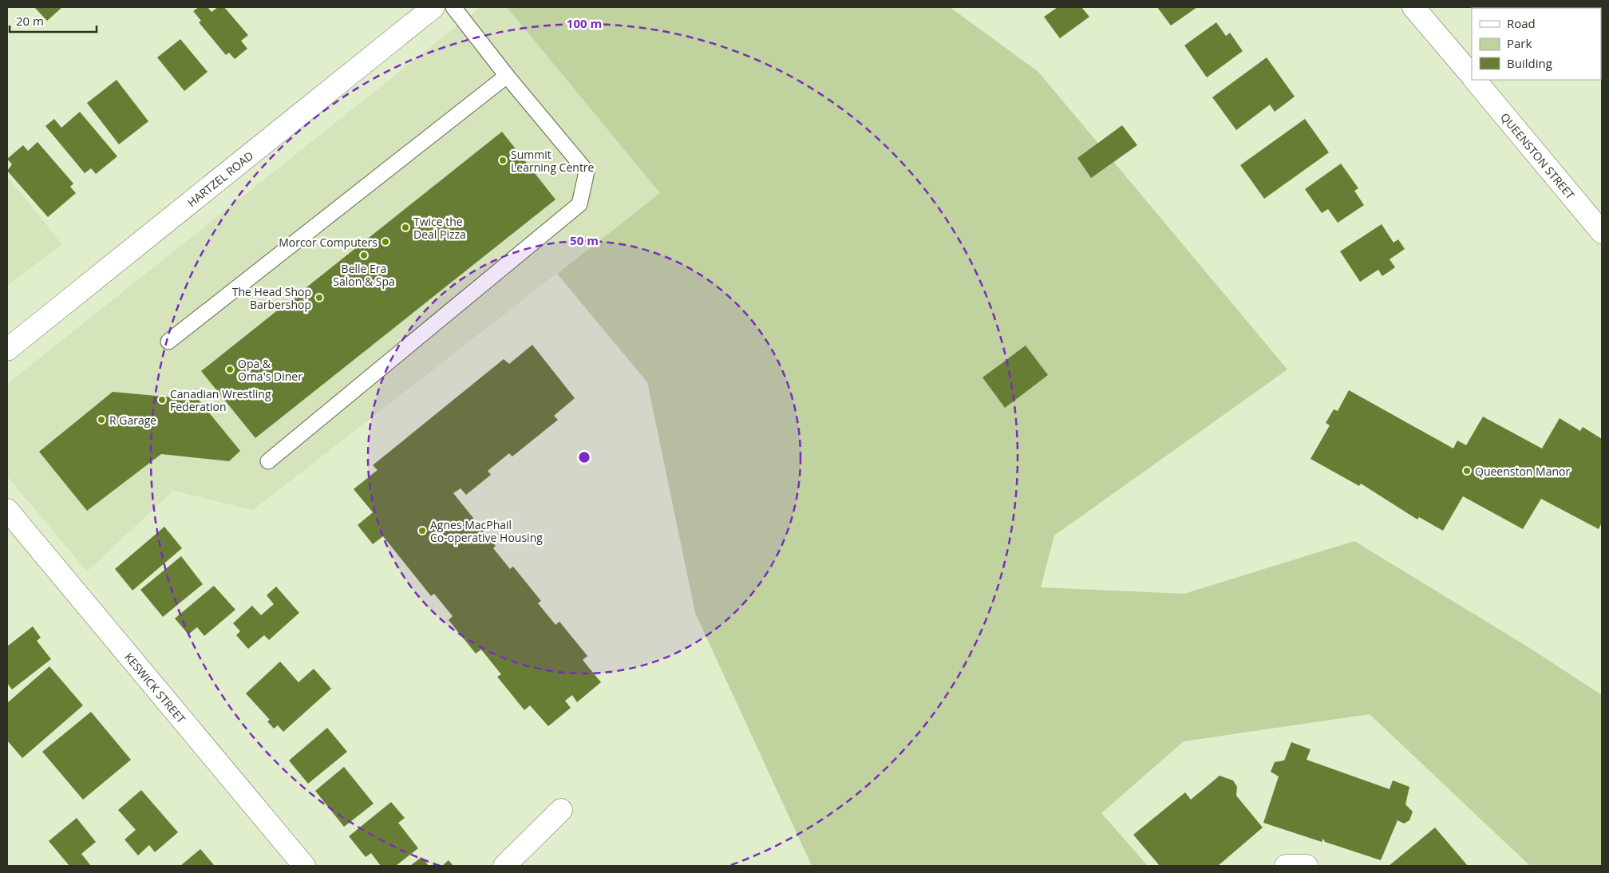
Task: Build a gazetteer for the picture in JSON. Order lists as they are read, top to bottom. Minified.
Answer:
{"streets":{"street":["QUEENSTON STREET","HARTZEL ROAD","KESWICK STREET"]},"places":["Summit Learning Centre","Twice the Deal Pizza","Morcor Computers","Belle Era Salon & Spa","The Head Shop Barbershop","Opa & Oma's Diner","Canadian Wrestling Federation","R Garage","Queenston Manor","Agnes MacPhail Co-operative Housing"],"legend":["Road","Park","Building"],"scale_bar":"20 m","rings":["100 m","50 m"]}
